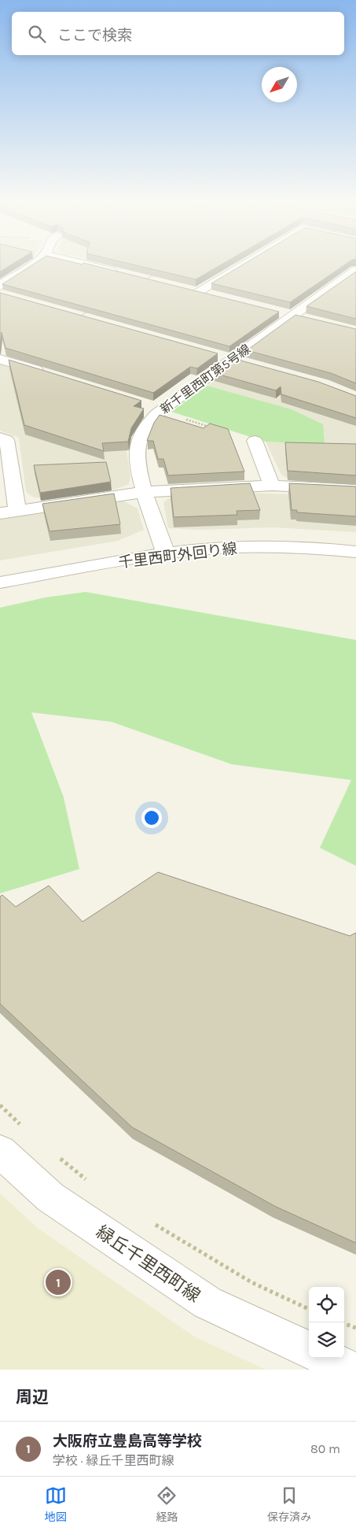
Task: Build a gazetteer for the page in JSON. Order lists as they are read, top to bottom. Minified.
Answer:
{"streets":{"street":["新千里西町第5号線","千里西町外回り線","緑丘千里西町線"]},"crossings":[["新千里西町第5号線","千里西町外回り線"]],"north":"bottom left","page":{"search":"ここで検索","pins":"1","heading":"周辺","list":[{"mark":"1","name":"大阪府立豊島高等学校","note":"学校 · 緑丘千里西町線","value":"80 m"}],"nav":["地図","経路","保存済み"]}}
